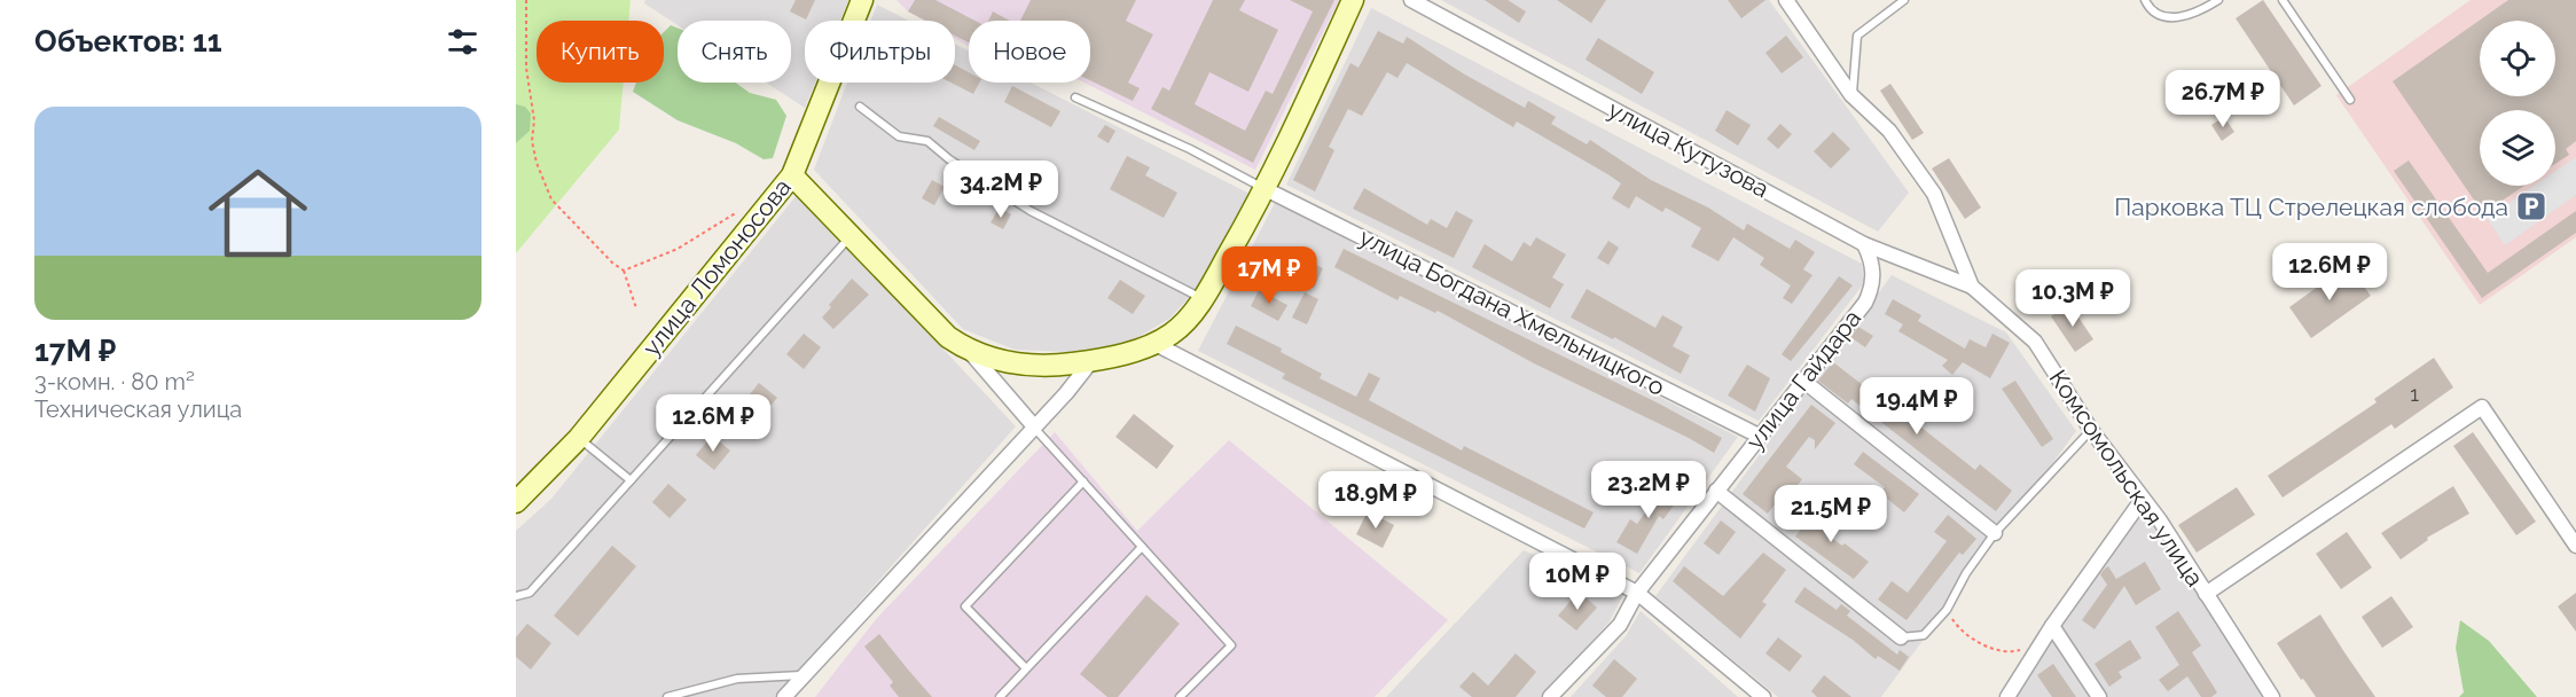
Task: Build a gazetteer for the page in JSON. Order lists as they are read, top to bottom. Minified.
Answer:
{"streets":{"main road":["улица Ломоносова"],"street":["улица Кутузова","улица Богдана Хмельницкого","улица Гайдара","Комсомольская улица"]},"crossings":[["улица Кутузова","улица Гайдара"],["улица Кутузова","Комсомольская улица"],["улица Богдана Хмельницкого","улица Гайдара"]],"places":{"parking":["Парковка ТЦ Стрелецкая слобода"]},"house_numbers":["1"],"page":{"heading":"Объектов: 11","chip":["Купить","Снять","Фильтры","Новое"],"price":["26.7M ₽","34.2M ₽","12.6M ₽","17M ₽","10.3M ₽","19.4M ₽","12.6M ₽","23.2M ₽","18.9M ₽","21.5M ₽","10M ₽"],"list":[{"name":"17M ₽","note":"3-комн. · 80 m² · Техническая улица"}]}}
